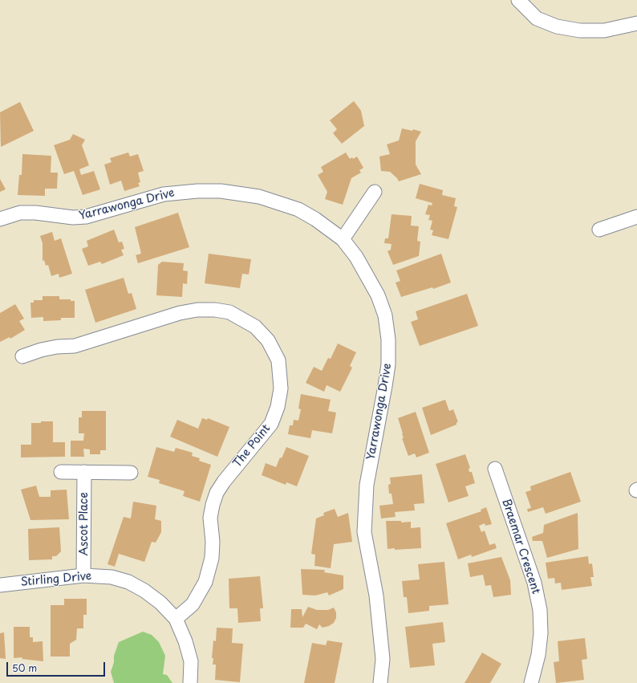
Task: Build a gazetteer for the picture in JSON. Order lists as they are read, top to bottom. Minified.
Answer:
{"streets":{"street":["Yarrawonga Drive","The Point","Ascot Place","Braemar Crescent","Stirling Drive"]},"crossings":[["The Point","Stirling Drive"],["Ascot Place","Stirling Drive"]],"scale_bar":"50 m"}
